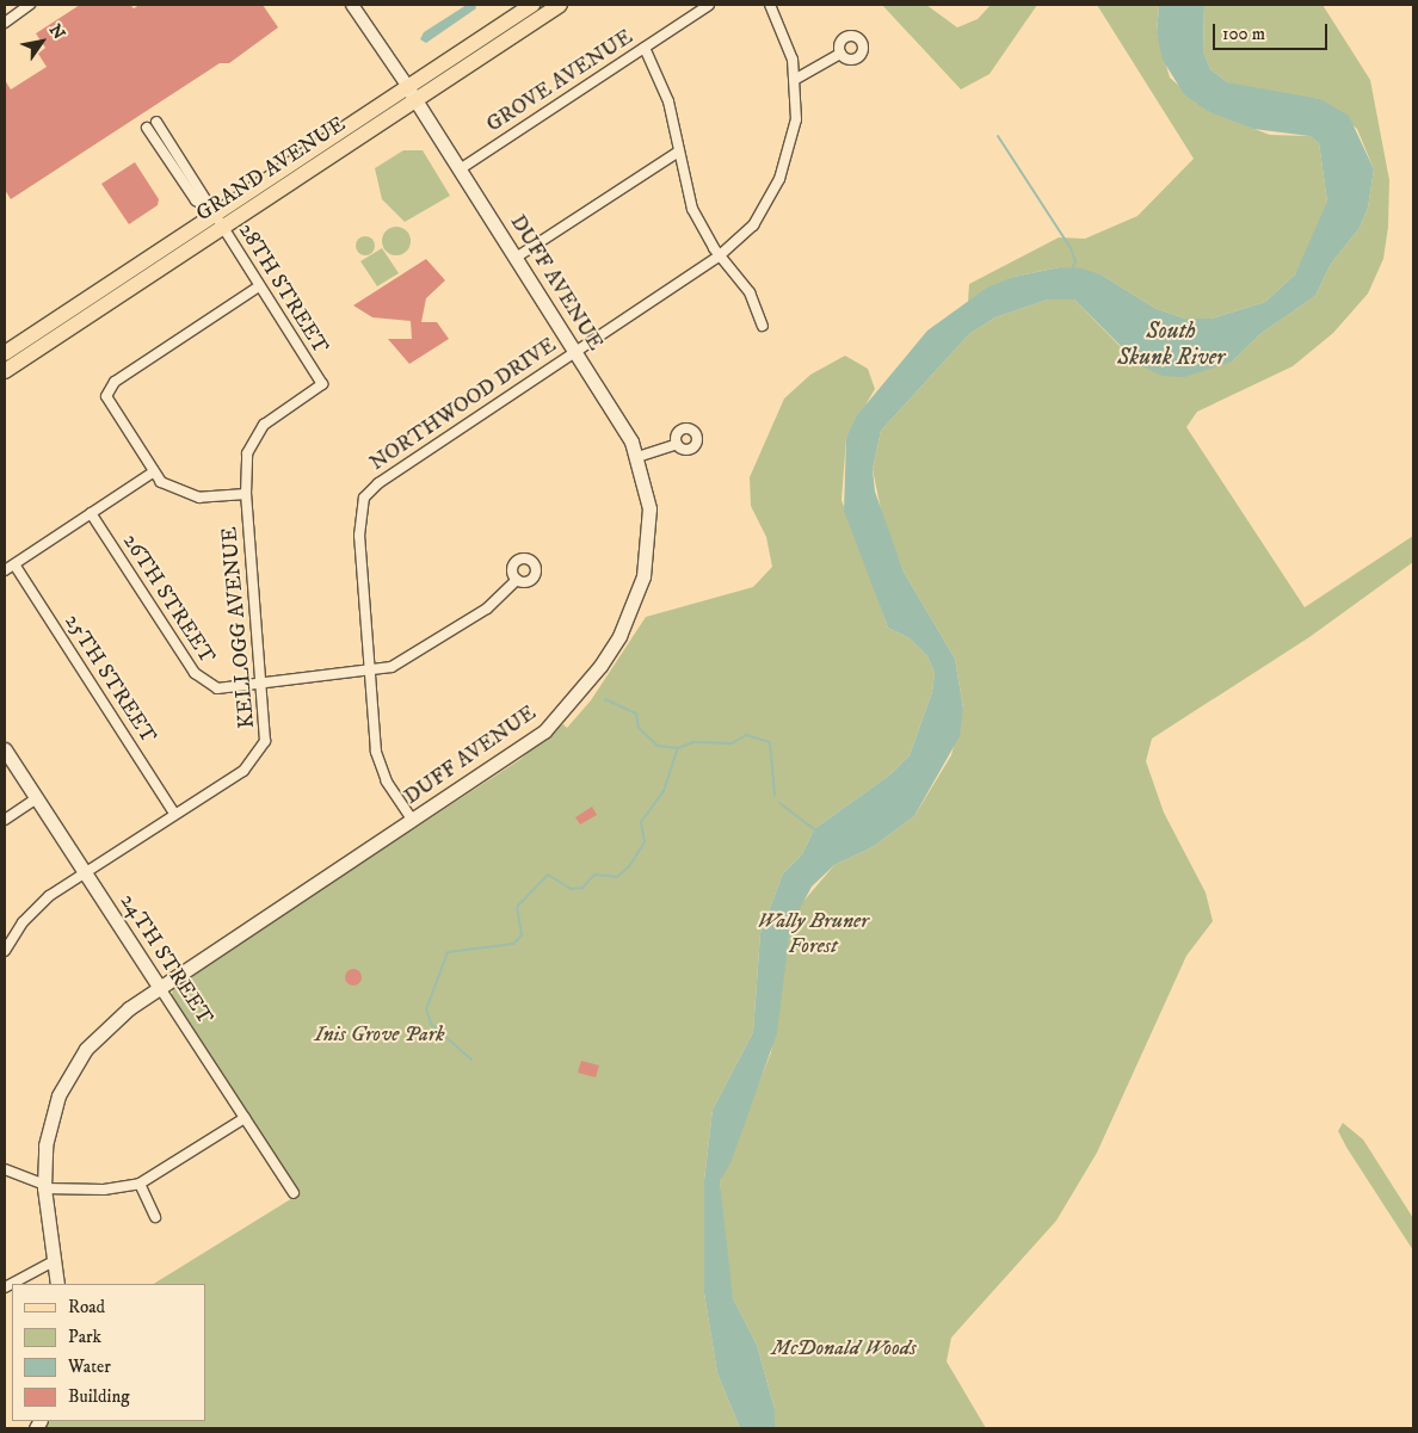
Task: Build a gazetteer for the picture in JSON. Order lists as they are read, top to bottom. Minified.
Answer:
{"streets":{"main road":["GRAND AVENUE","DUFF AVENUE","24TH STREET"],"street":["GROVE AVENUE","28TH STREET","NORTHWOOD DRIVE","26TH STREET","KELLOGG AVENUE","25TH STREET"]},"crossings":[["GROVE AVENUE","DUFF AVENUE"],["GRAND AVENUE","DUFF AVENUE"],["GRAND AVENUE","28TH STREET"],["DUFF AVENUE","NORTHWOOD DRIVE"],["DUFF AVENUE","24TH STREET"],["28TH STREET","KELLOGG AVENUE"],["NORTHWOOD DRIVE","26TH STREET"],["26TH STREET","KELLOGG AVENUE"],["KELLOGG AVENUE","25TH STREET"],["KELLOGG AVENUE","24TH STREET"]],"water":["South Skunk River"],"parks":["Wally Bruner Forest","Inis Grove Park","McDonald Woods"],"legend":["Road","Park","Water","Building"],"scale_bar":"100 m","north":"top right"}
